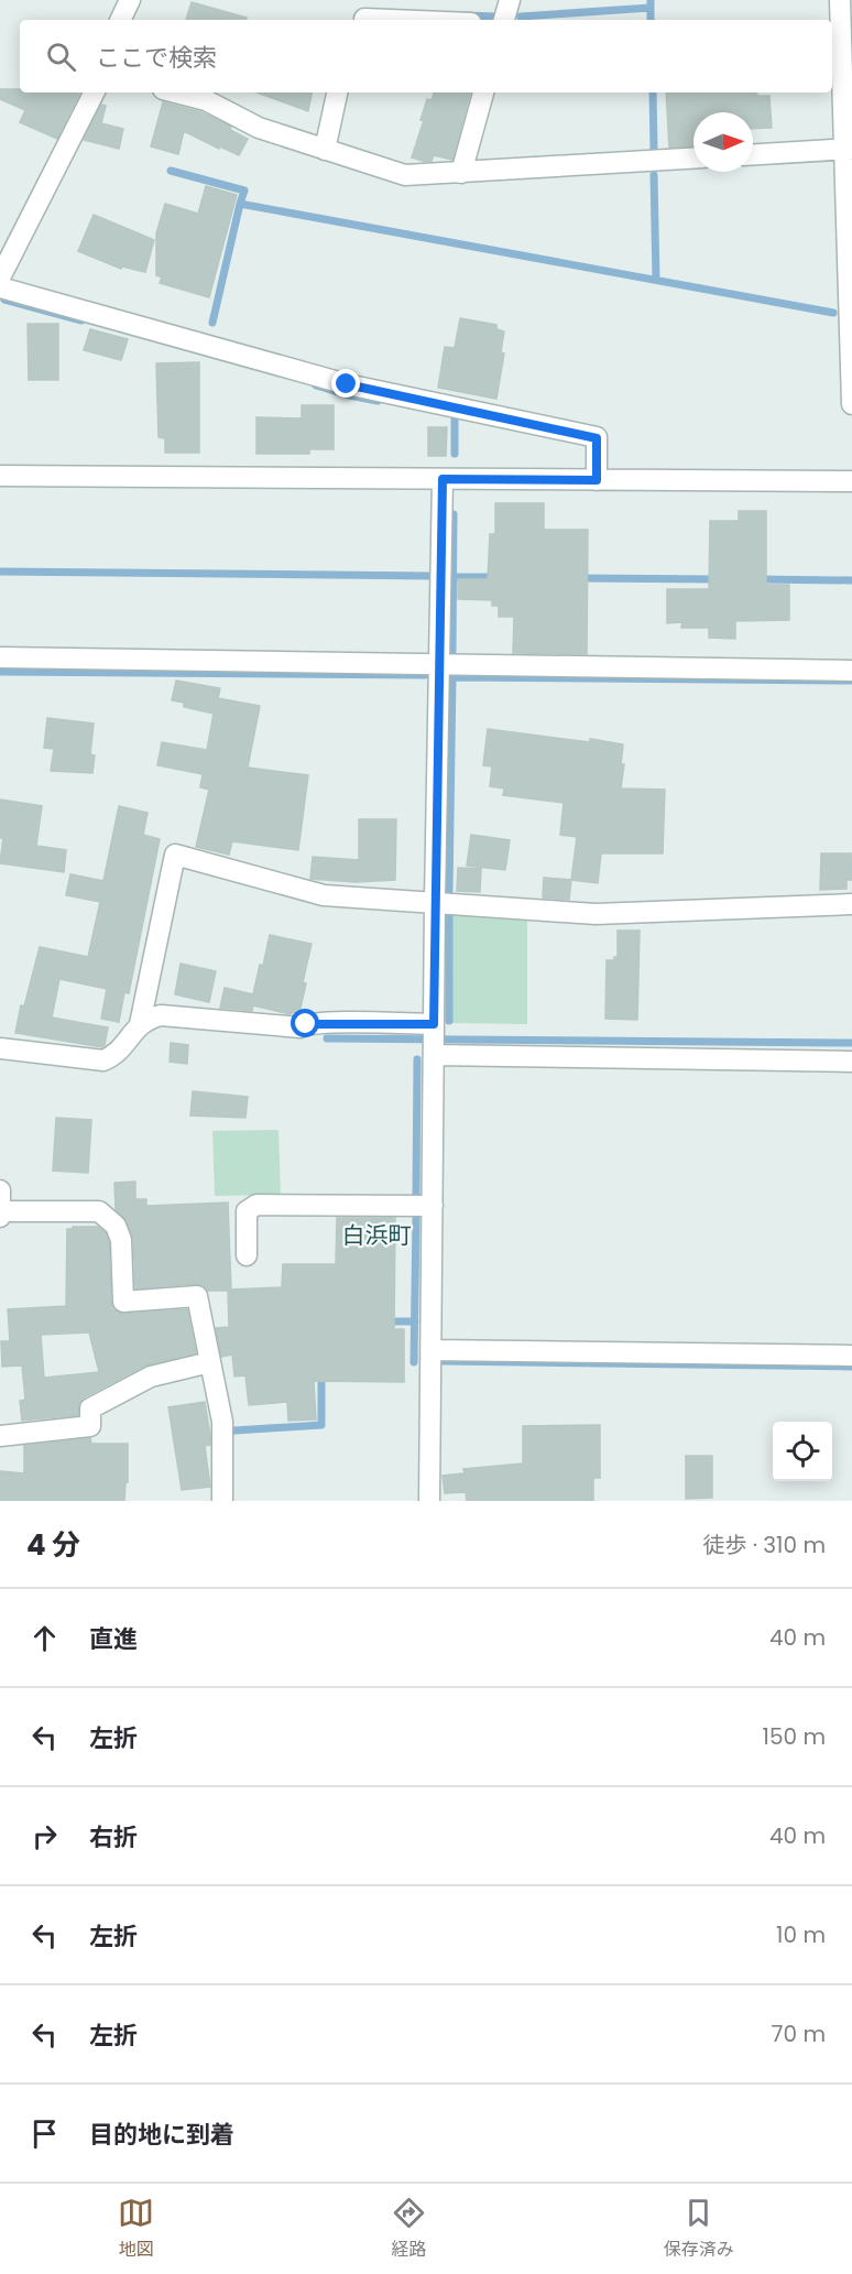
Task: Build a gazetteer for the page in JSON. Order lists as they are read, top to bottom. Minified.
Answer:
{"districts":["白浜町"],"north":"right","page":{"search":"ここで検索","heading":["4 分","徒歩 · 310 m"],"list":[["直進","40 m"],["左折","150 m"],["右折","40 m"],["左折","10 m"],["左折","70 m"],"目的地に到着"],"nav":["地図","経路","保存済み"]}}
